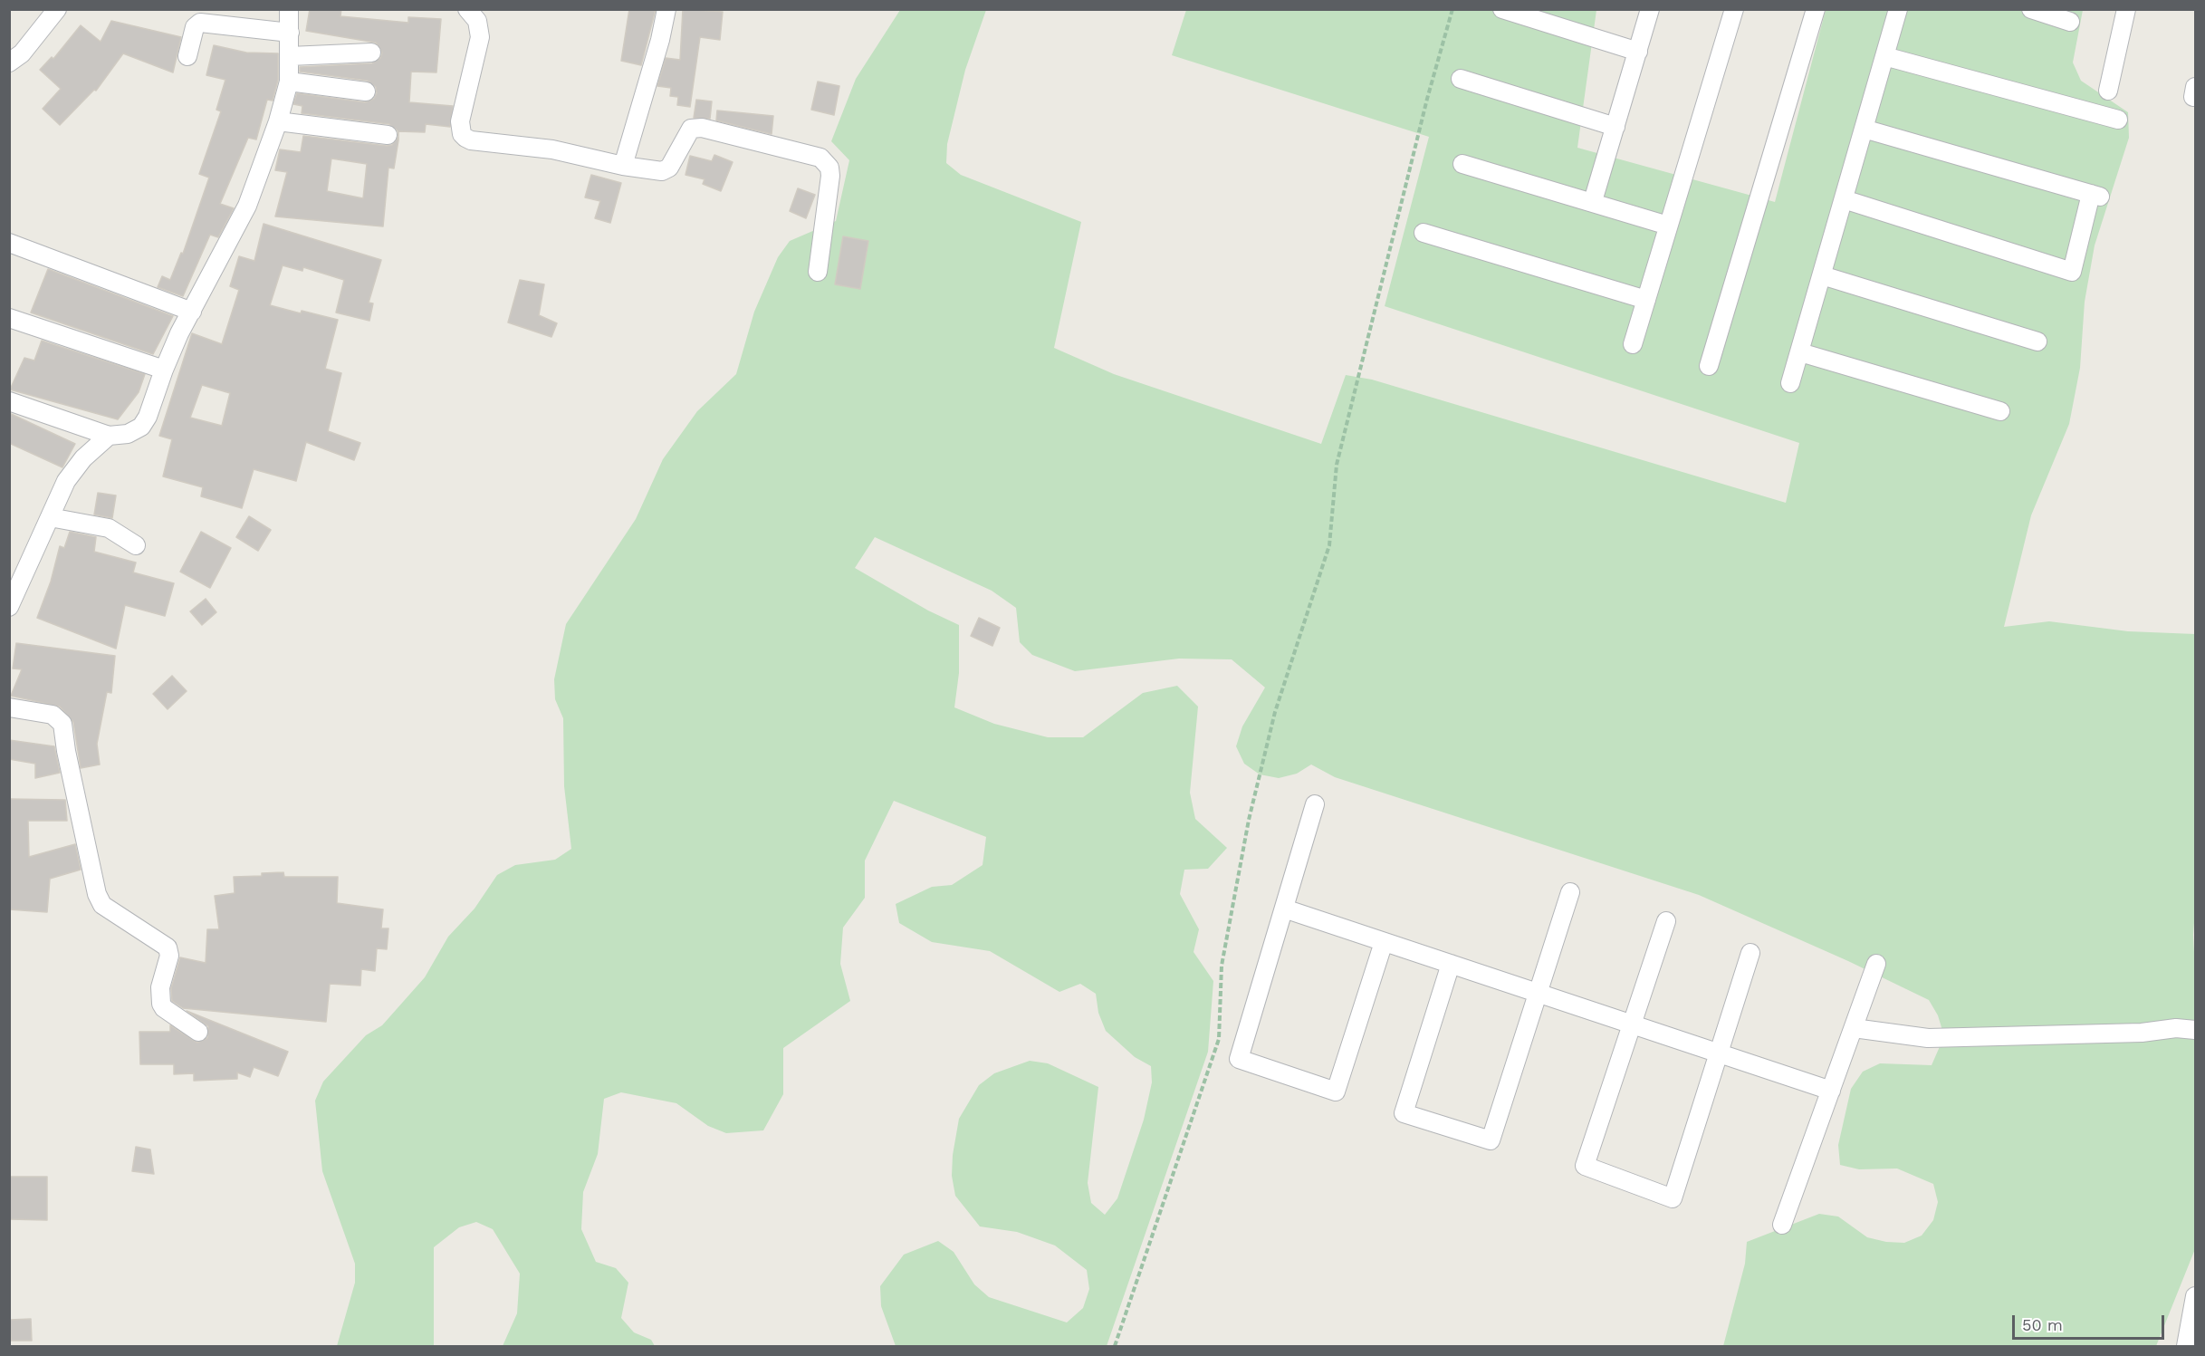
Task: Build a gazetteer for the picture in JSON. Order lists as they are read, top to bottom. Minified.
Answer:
{"scale_bar":"50 m"}
